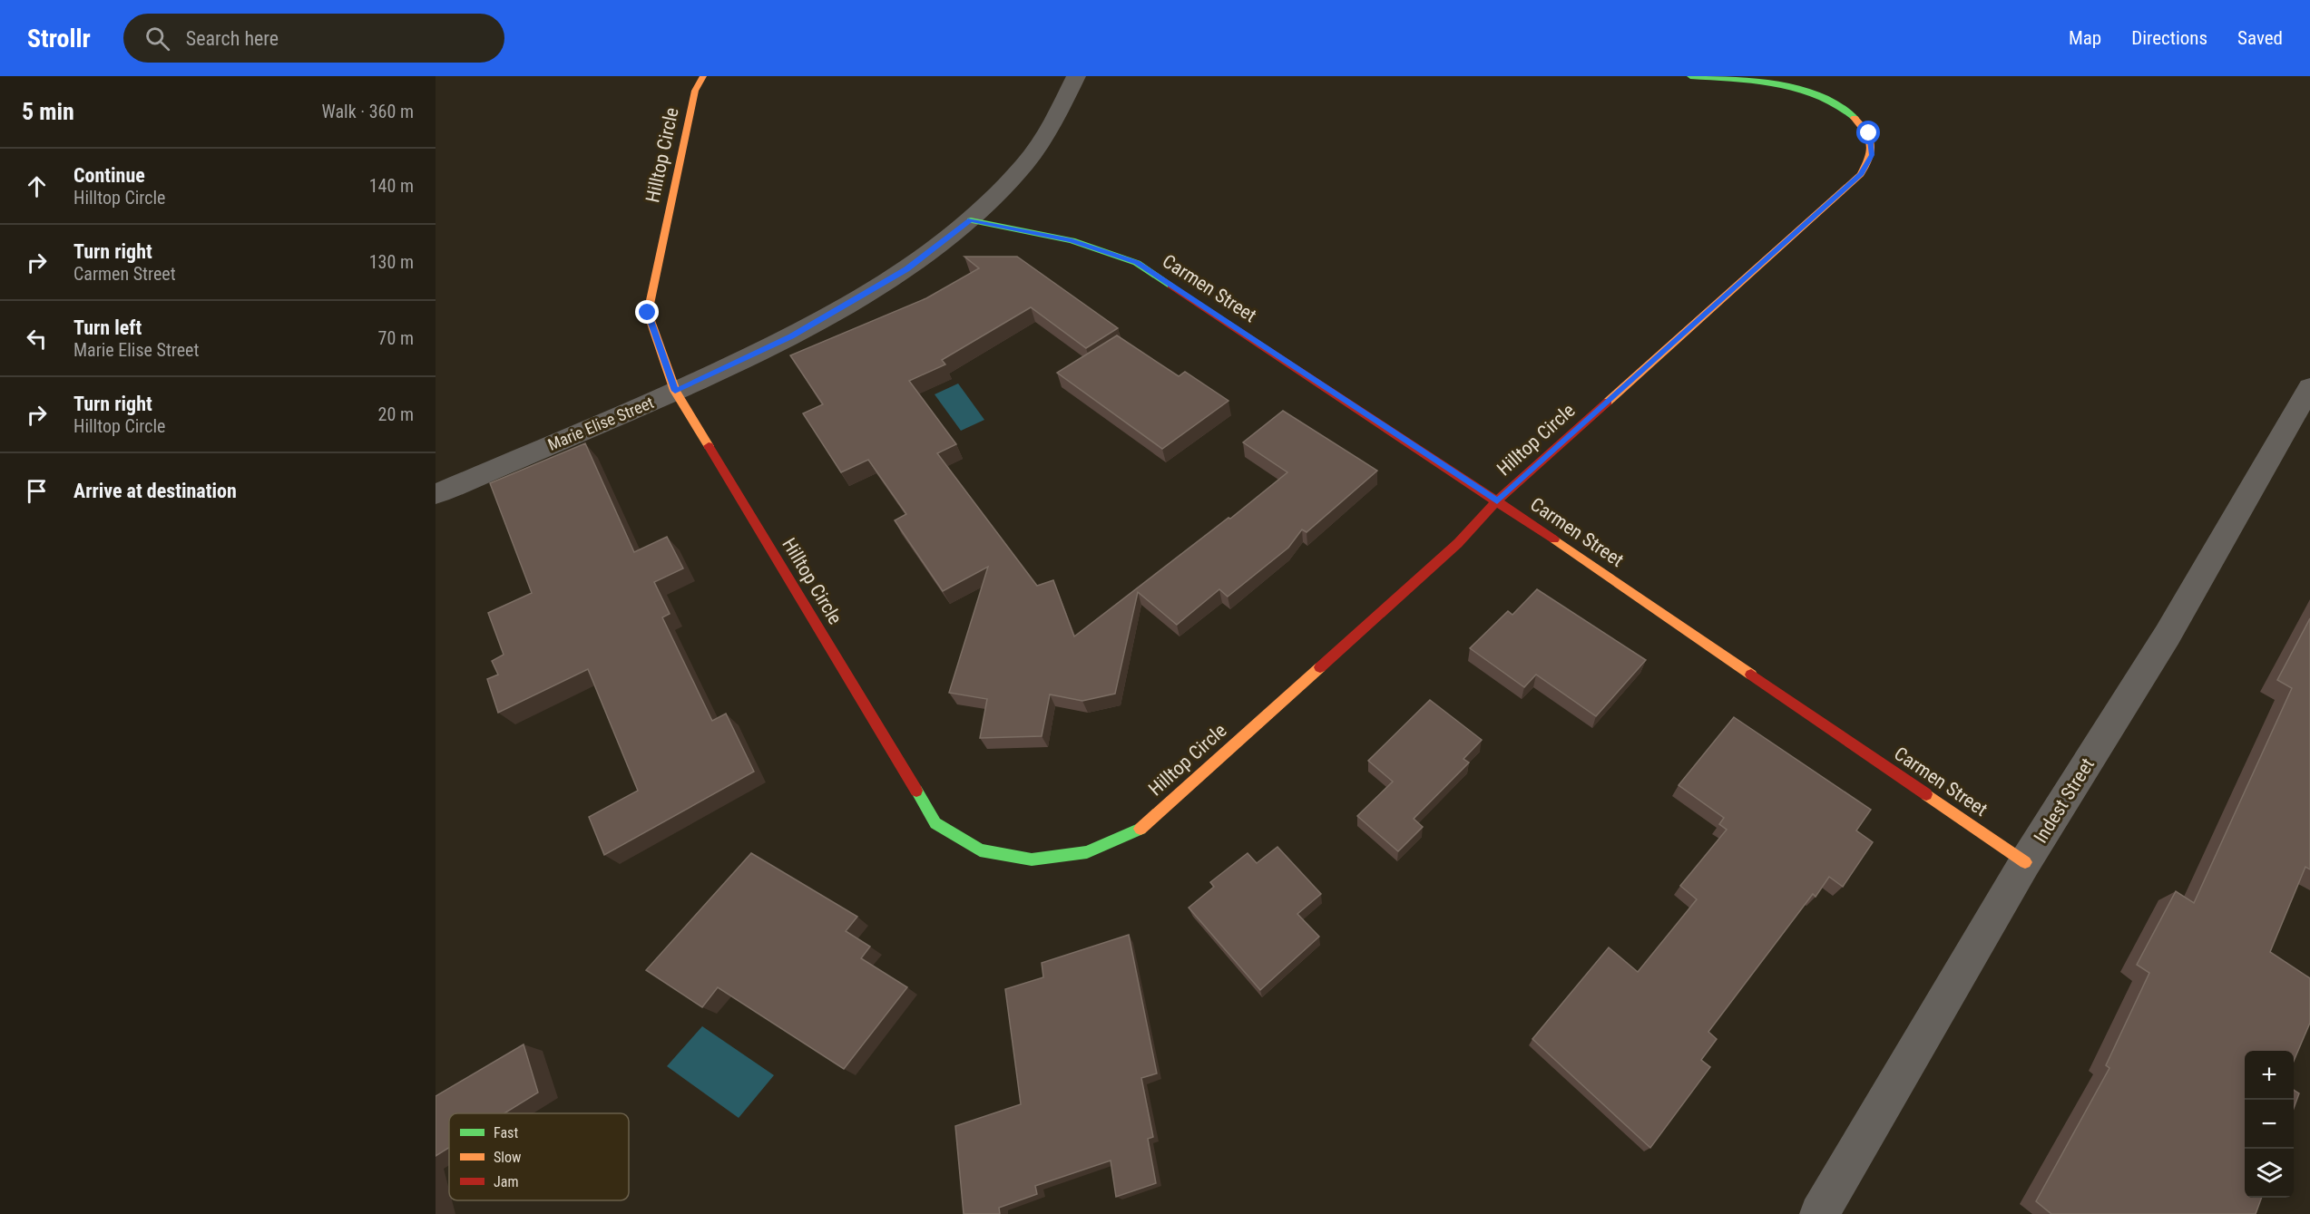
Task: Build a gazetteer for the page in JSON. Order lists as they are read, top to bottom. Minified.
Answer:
{"streets":{"street":["Hilltop Circle","Carmen Street","Marie Elise Street","Indest Street"]},"crossings":[["Hilltop Circle","Carmen Street"],["Hilltop Circle","Marie Elise Street"],["Carmen Street","Marie Elise Street"],["Carmen Street","Indest Street"]],"legend":["Fast","Slow","Jam"],"page":{"header":"Strollr","search":"Search here","nav":["Map","Directions","Saved"],"heading":["5 min","Walk · 360 m"],"list":[["Continue","Hilltop Circle","140 m"],["Turn right","Carmen Street","130 m"],["Turn left","Marie Elise Street","70 m"],["Turn right","Hilltop Circle","20 m"],"Arrive at destination"],"map_buttons":["+","−"]}}
